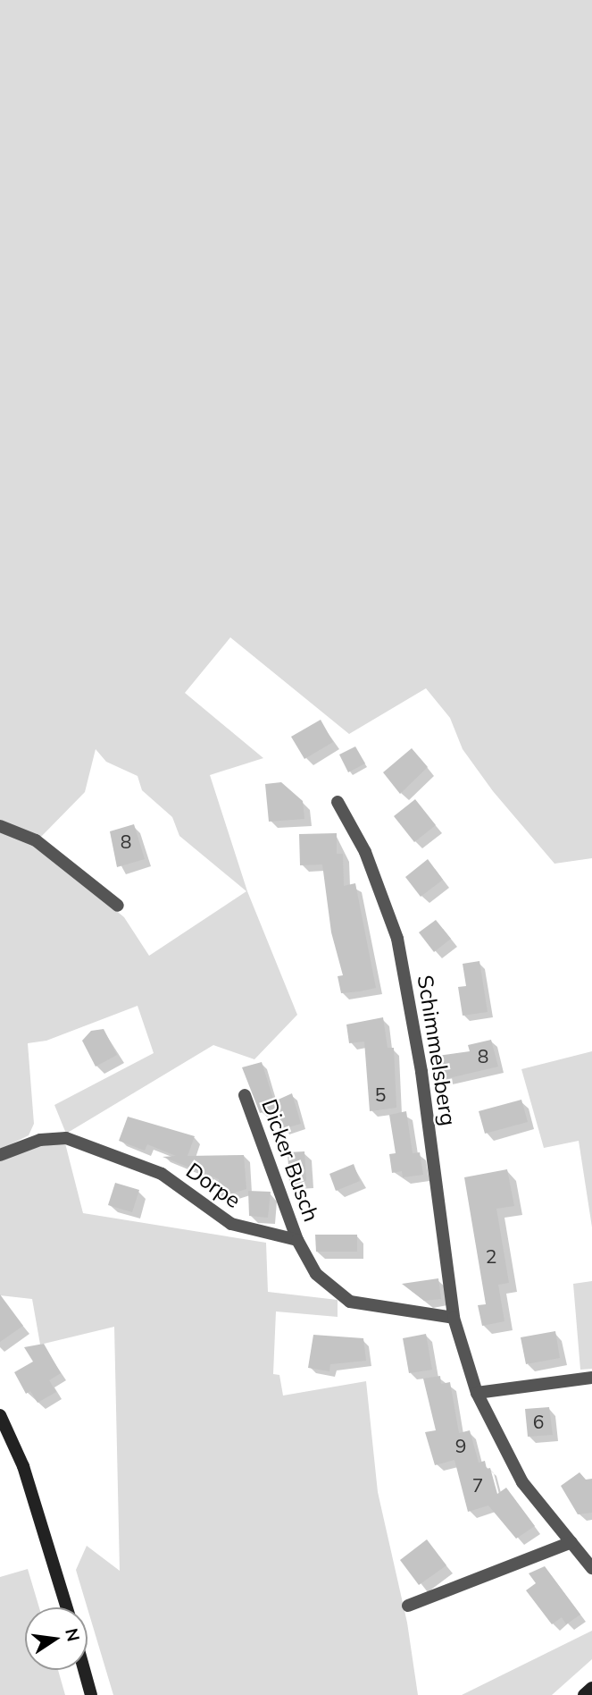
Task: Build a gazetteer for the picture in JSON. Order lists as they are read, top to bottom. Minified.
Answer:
{"streets":{"street":["Schimmelsberg","Dicker Busch","Dorpe"]},"crossings":[["Dicker Busch","Dorpe"]],"house_numbers":["8","8","5","2","6","9","7"],"north":"right"}
